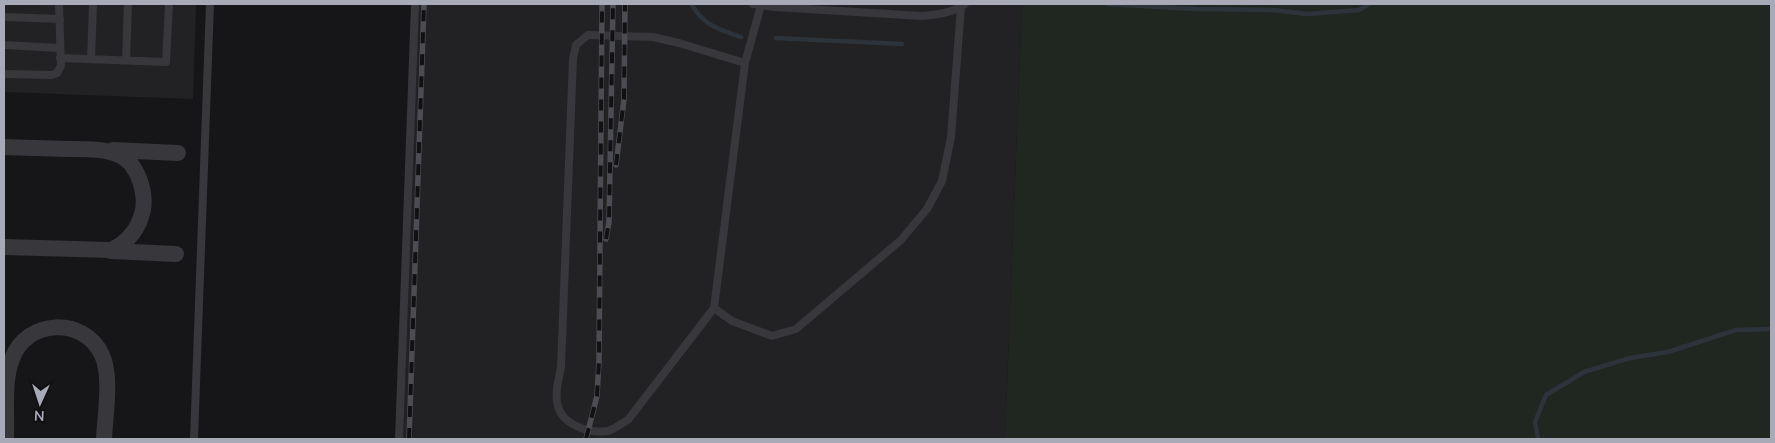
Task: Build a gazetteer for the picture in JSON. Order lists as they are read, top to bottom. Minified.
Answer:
{"north":"bottom"}
